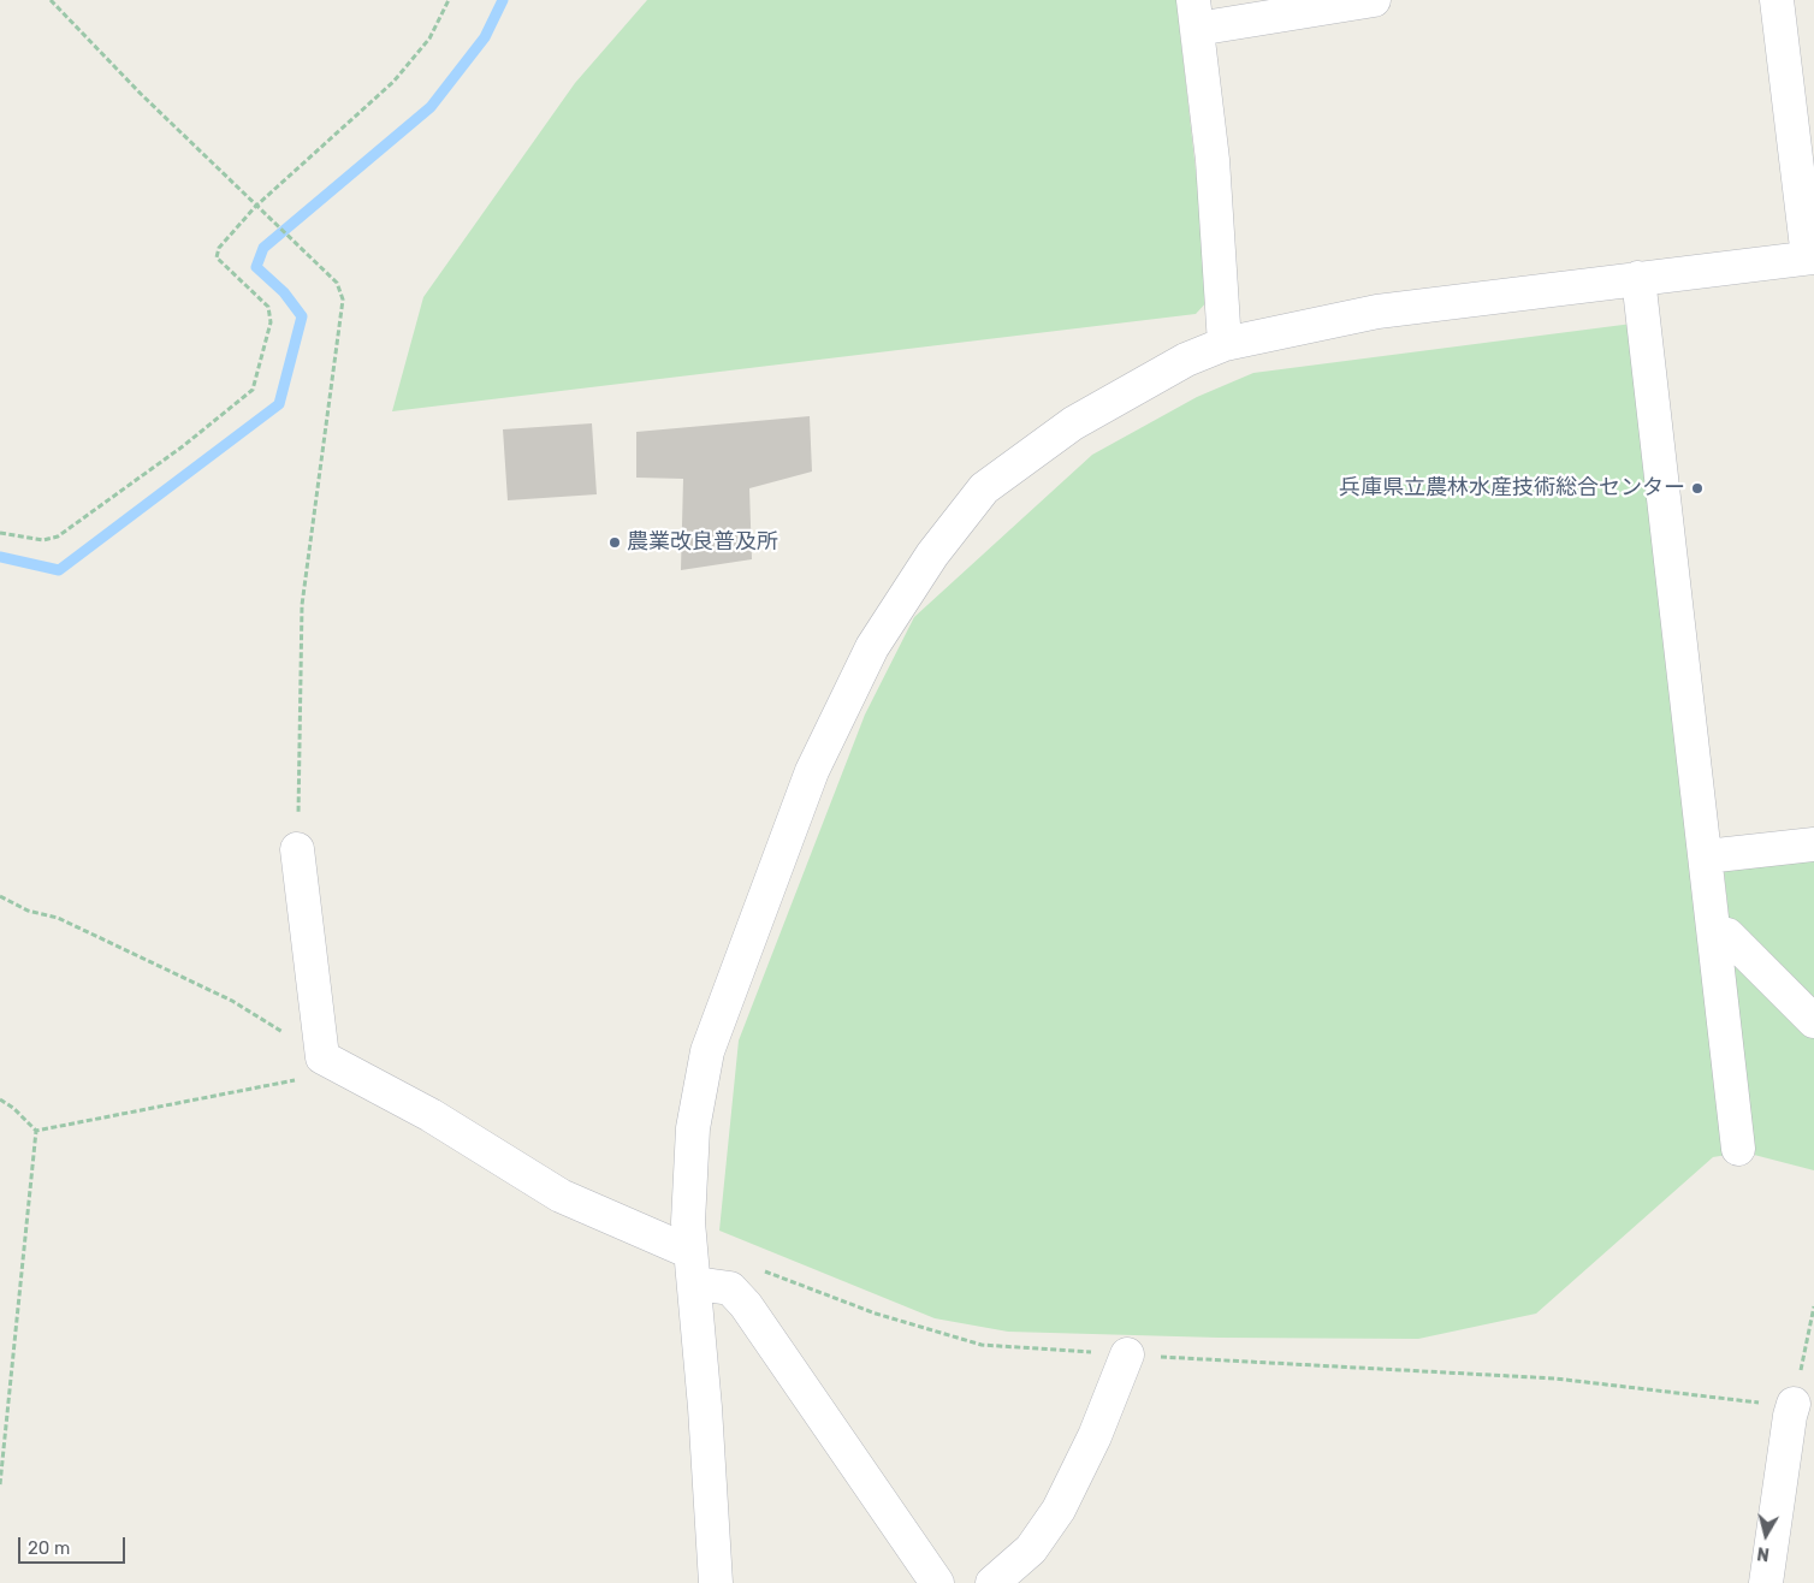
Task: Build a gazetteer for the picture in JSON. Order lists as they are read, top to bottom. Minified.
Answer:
{"places":["兵庫県立農林水産技術総合センター","農業改良普及所"],"scale_bar":"20 m","north":"bottom"}
